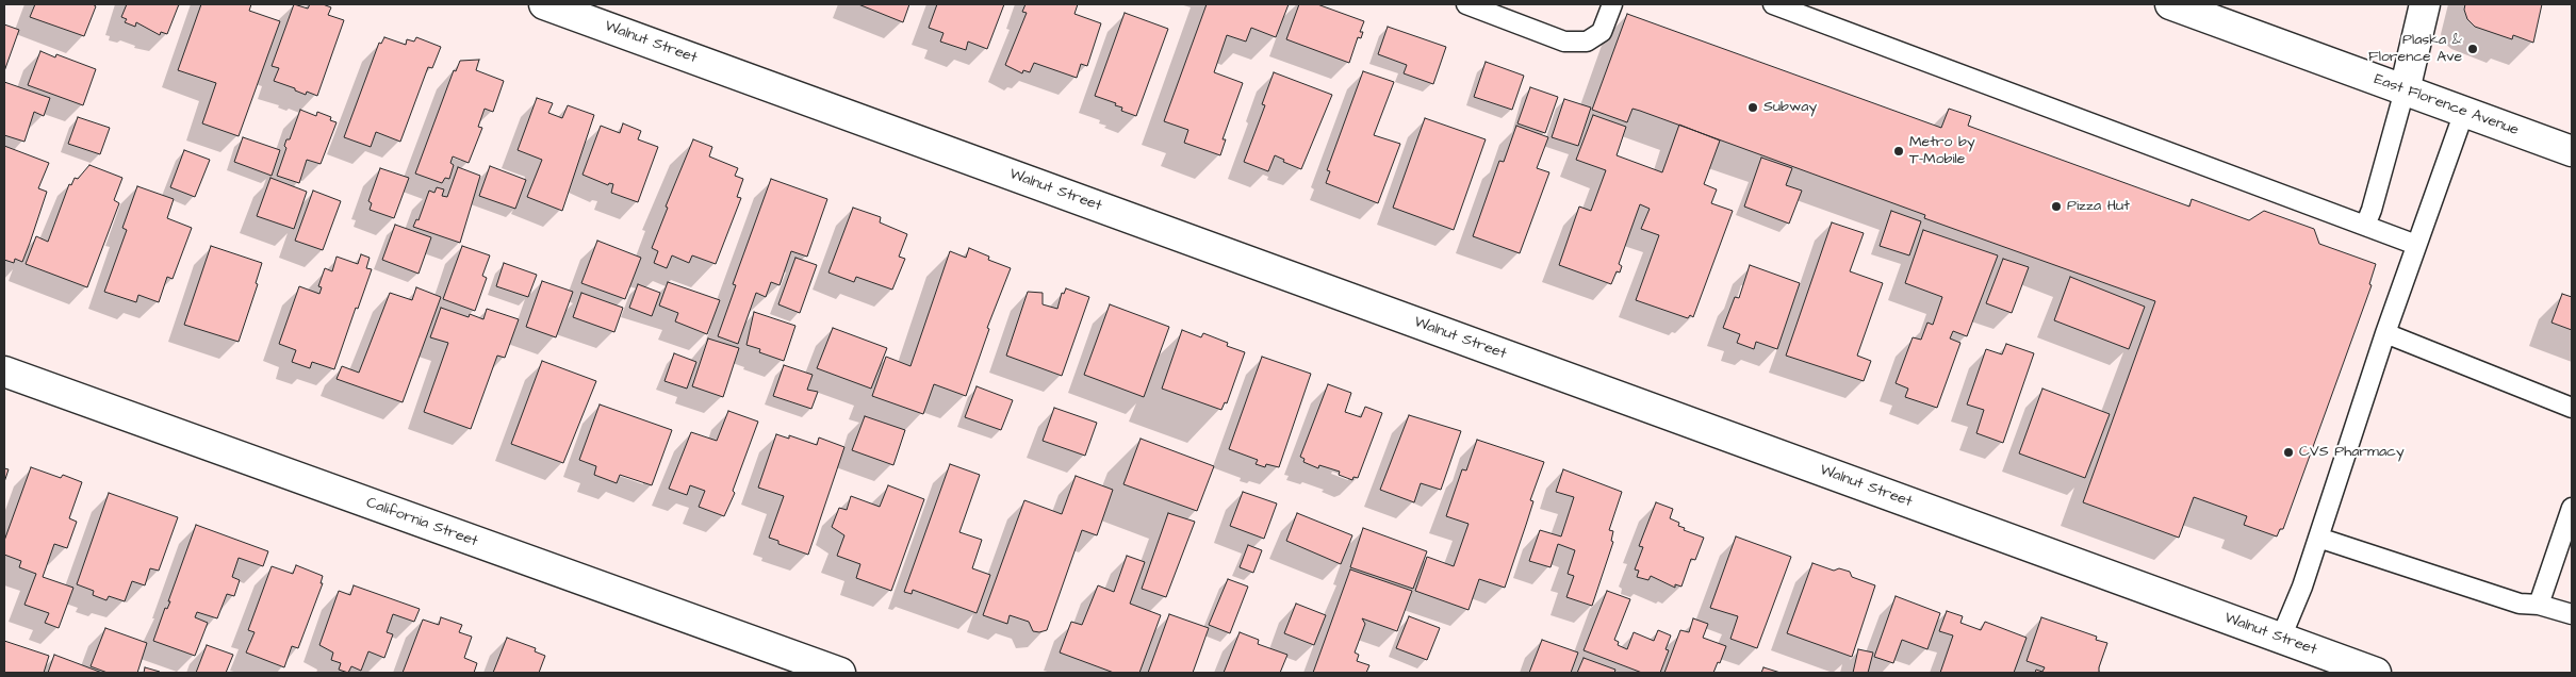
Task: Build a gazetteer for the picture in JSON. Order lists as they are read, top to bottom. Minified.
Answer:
{"streets":{"street":["Walnut Street","East Florence Avenue","California Street"]},"places":["Plaska & Florence Ave","Subway","Metro by T-Mobile","Pizza Hut","CVS Pharmacy"]}
